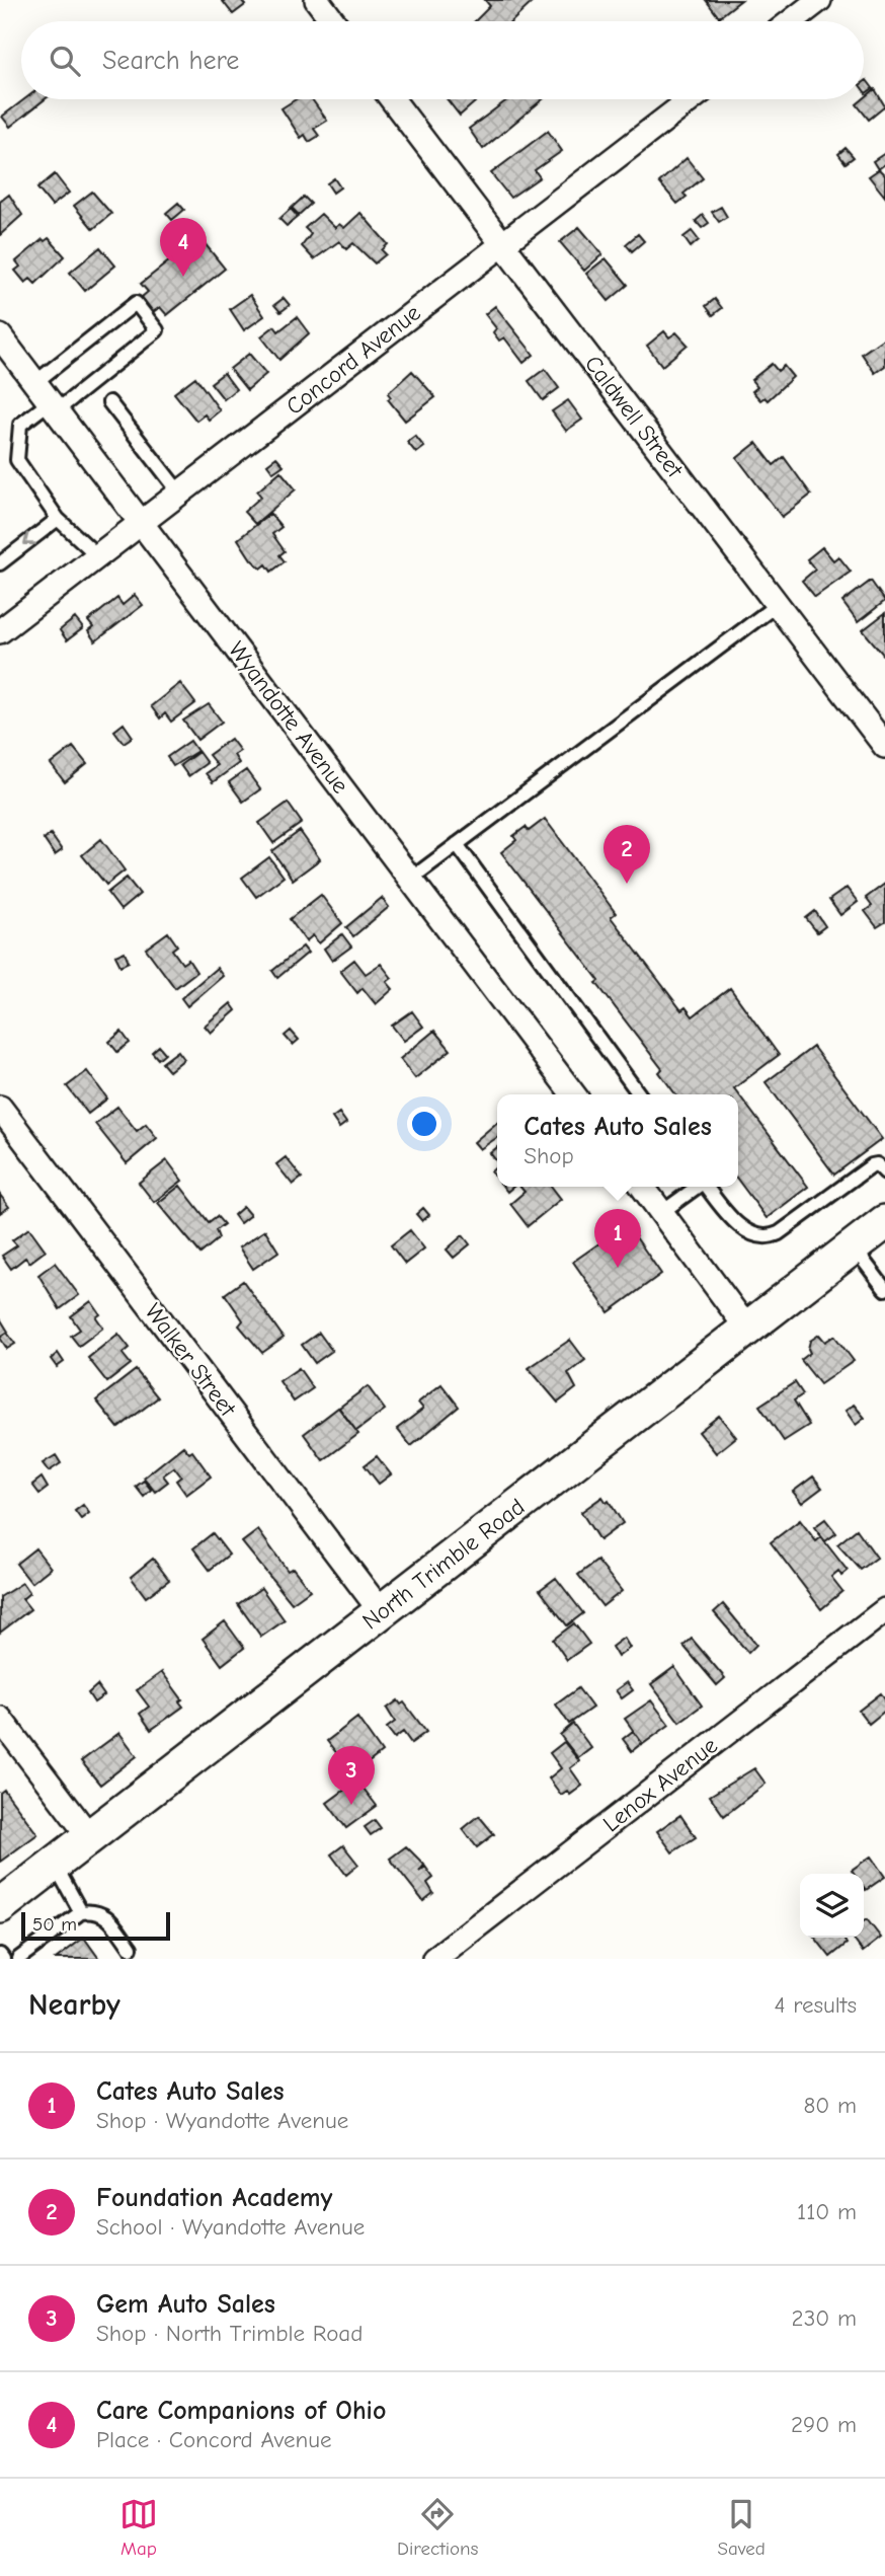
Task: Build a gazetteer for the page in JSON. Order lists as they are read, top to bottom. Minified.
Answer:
{"streets":{"main road":["North Trimble Road"],"street":["Concord Avenue","Caldwell Street","Wyandotte Avenue","Walker Street","Lenox Avenue"]},"crossings":[["Concord Avenue","Caldwell Street"],["Concord Avenue","Wyandotte Avenue"],["Walker Street","North Trimble Road"]],"scale_bar":"50 m","page":{"search":"Search here","pins":["4","2","1","3"],"popup":["Cates Auto Sales","Shop"],"scale":"50 m","heading":["Nearby","4 results"],"list":[{"mark":"1","name":"Cates Auto Sales","note":"Shop · Wyandotte Avenue","value":"80 m"},{"mark":"2","name":"Foundation Academy","note":"School · Wyandotte Avenue","value":"110 m"},{"mark":"3","name":"Gem Auto Sales","note":"Shop · North Trimble Road","value":"230 m"},{"mark":"4","name":"Care Companions of Ohio","note":"Place · Concord Avenue","value":"290 m"}],"nav":["Map","Directions","Saved"]}}
